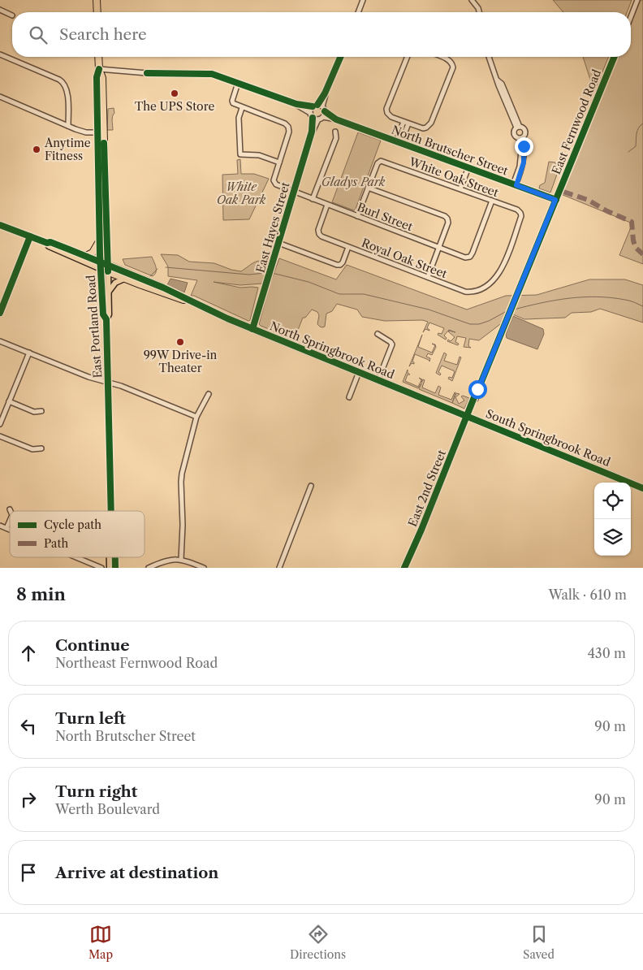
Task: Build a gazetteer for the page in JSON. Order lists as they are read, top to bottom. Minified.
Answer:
{"streets":{"highway":["East Portland Road","North Springbrook Road","South Springbrook Road"],"street":["East Fernwood Road","North Brutscher Street","White Oak Street","Burl Street","East Hayes Street","Royal Oak Street","East 2nd Street"]},"crossings":[["East Fernwood Road","North Brutscher Street"],["East Fernwood Road","East 2nd Street"],["North Brutscher Street","East Hayes Street"],["White Oak Street","Burl Street"],["White Oak Street","Royal Oak Street"],["Burl Street","East Hayes Street"],["Burl Street","Royal Oak Street"],["East Hayes Street","North Springbrook Road"],["East Portland Road","North Springbrook Road"],["North Springbrook Road","South Springbrook Road"],["South Springbrook Road","East 2nd Street"]],"parks":["Gladys Park","White Oak Park"],"places":["The UPS Store","Anytime Fitness","99W Drive-in Theater"],"legend":["Cycle path","Path"],"page":{"search":"Search here","heading":["8 min","Walk · 610 m"],"list":[["Continue","Northeast Fernwood Road","430 m"],["Turn left","North Brutscher Street","90 m"],["Turn right","Werth Boulevard","90 m"],"Arrive at destination"],"nav":["Map","Directions","Saved"]}}
